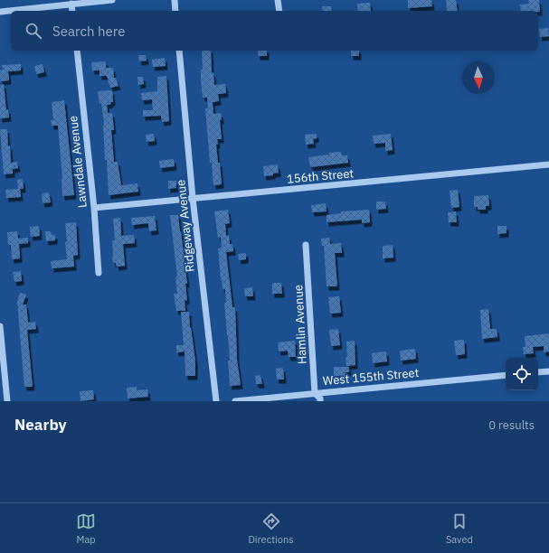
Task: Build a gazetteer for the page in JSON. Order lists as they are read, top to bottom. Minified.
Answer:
{"streets":{"street":["Lawndale Avenue","156th Street","Ridgeway Avenue","Hamlin Avenue","West 155th Street"]},"crossings":[["Lawndale Avenue","156th Street"],["156th Street","Ridgeway Avenue"],["Hamlin Avenue","West 155th Street"]],"north":"bottom","page":{"search":"Search here","heading":["Nearby","0 results"],"nav":["Map","Directions","Saved"]}}
